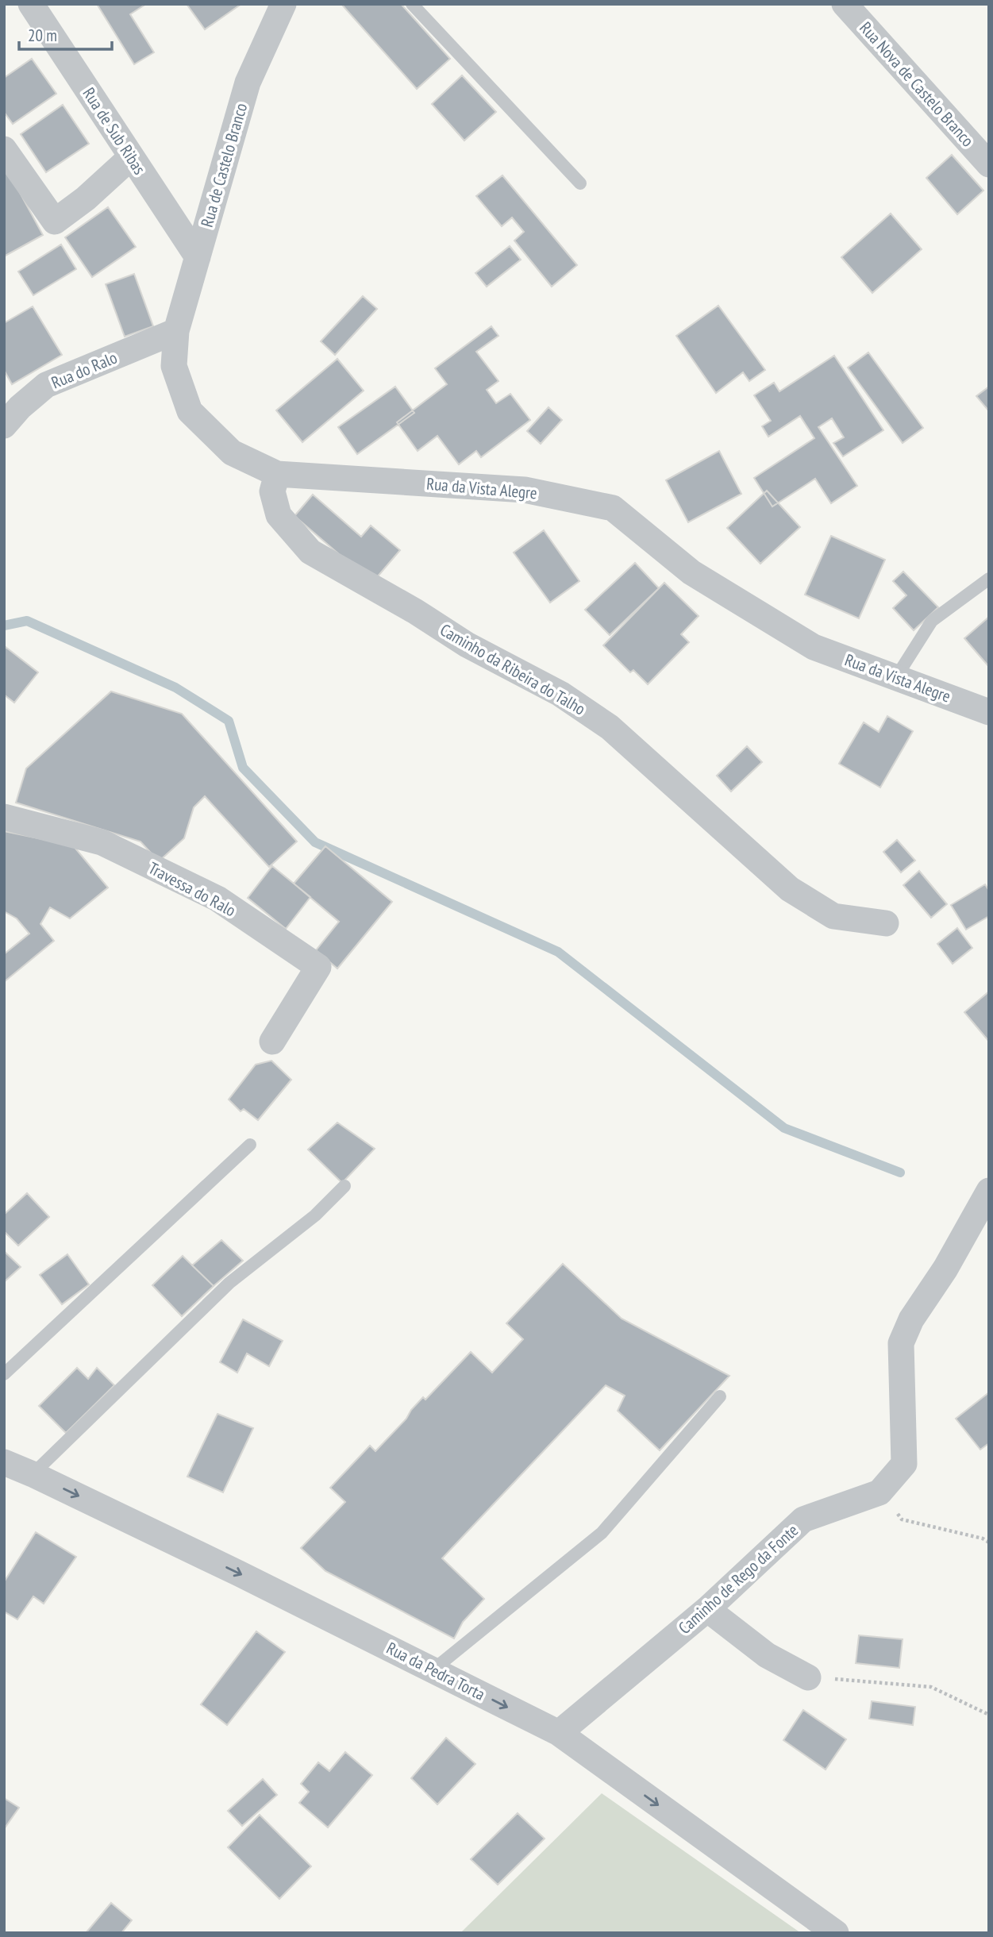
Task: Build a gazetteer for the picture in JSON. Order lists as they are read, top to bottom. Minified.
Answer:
{"streets":{"street":["Rua Nova de Castelo Branco","Rua de Sub Ribas","Rua de Castelo Branco","Rua do Ralo","Rua da Vista Alegre","Caminho da Ribeira do Talho","Travessa do Ralo","Caminho de Rego da Fonte","Rua da Pedra Torta"]},"crossings":[["Rua de Sub Ribas","Rua de Castelo Branco"],["Rua de Castelo Branco","Rua do Ralo"],["Rua de Castelo Branco","Rua da Vista Alegre"],["Rua do Ralo","Rua da Vista Alegre"],["Rua da Vista Alegre","Caminho da Ribeira do Talho"],["Caminho de Rego da Fonte","Rua da Pedra Torta"]],"one_way":["Rua da Pedra Torta"],"scale_bar":"20 m"}
